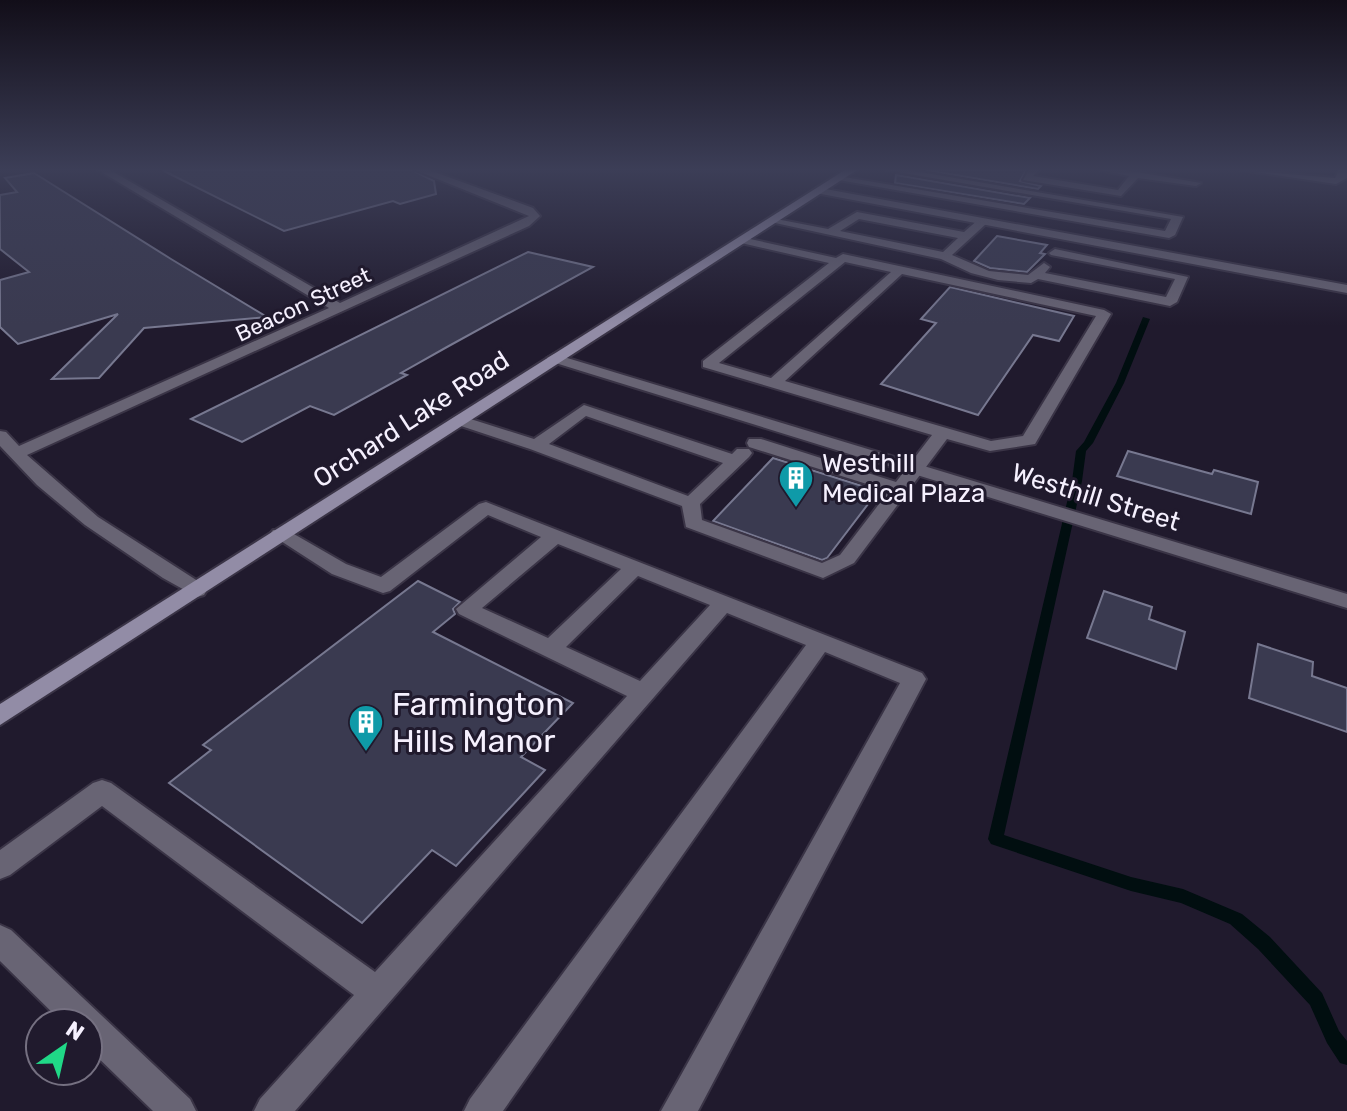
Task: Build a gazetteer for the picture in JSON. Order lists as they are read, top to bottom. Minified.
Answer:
{"streets":{"main road":["Orchard Lake Road"],"street":["Beacon Street","Westhill Street"]},"crossings":[["Orchard Lake Road","Westhill Street"]],"places":{"building":["Westhill Medical Plaza","Farmington Hills Manor"]},"north":"top right"}
